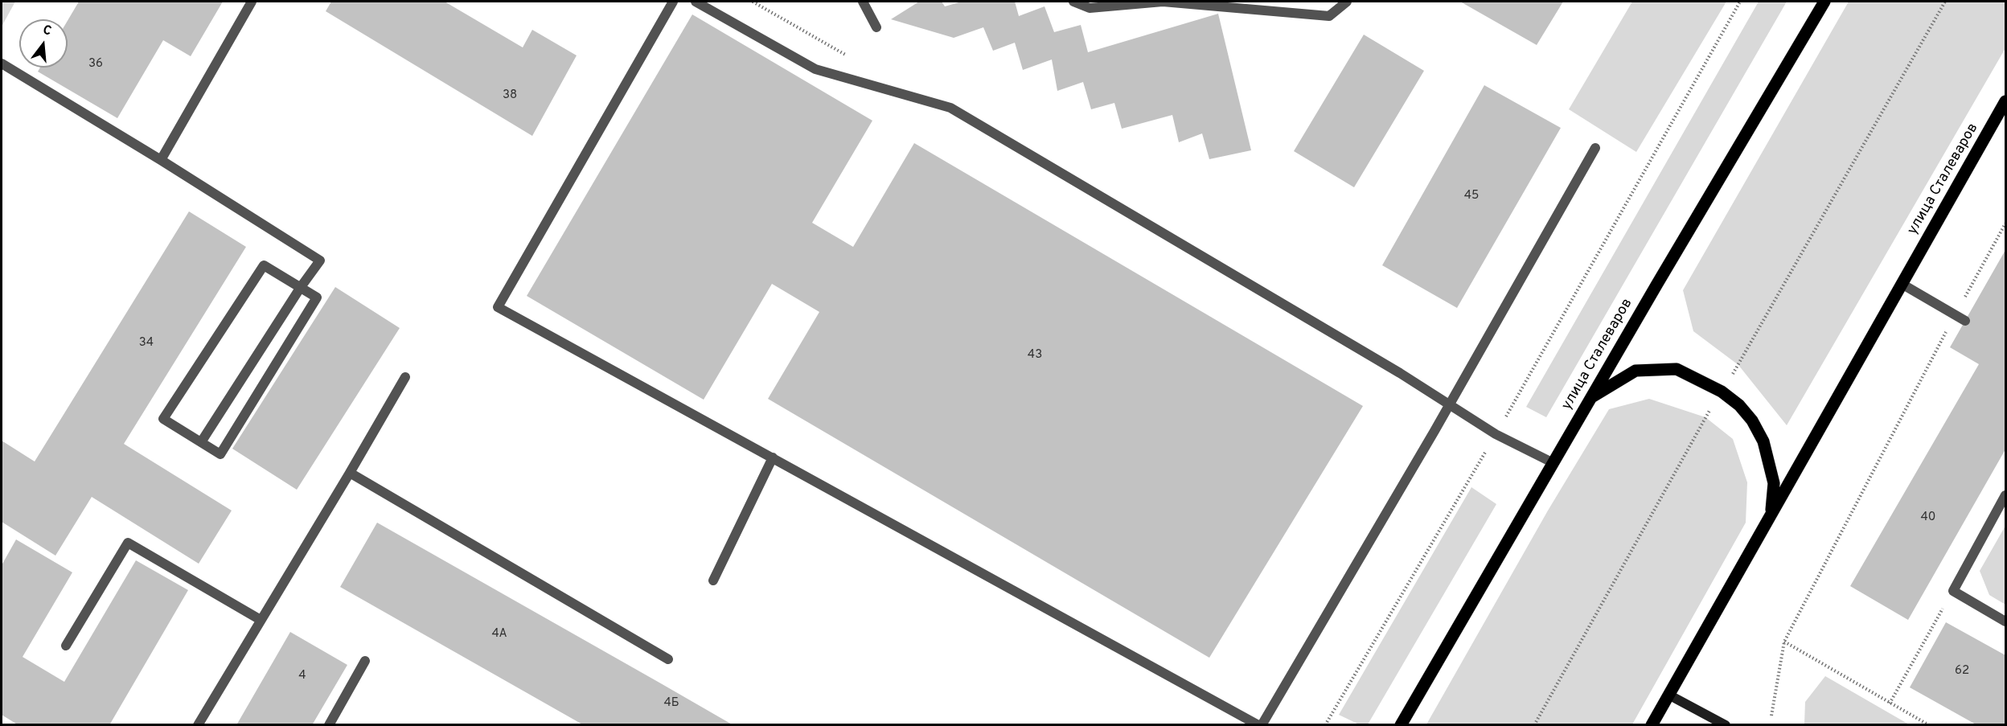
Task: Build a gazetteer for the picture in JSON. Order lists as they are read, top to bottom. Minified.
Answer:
{"streets":{"main road":["улица Сталеваров"]},"house_numbers":["36","38","45","34","43","40","4А","62","4","4Б"],"north":"top"}
